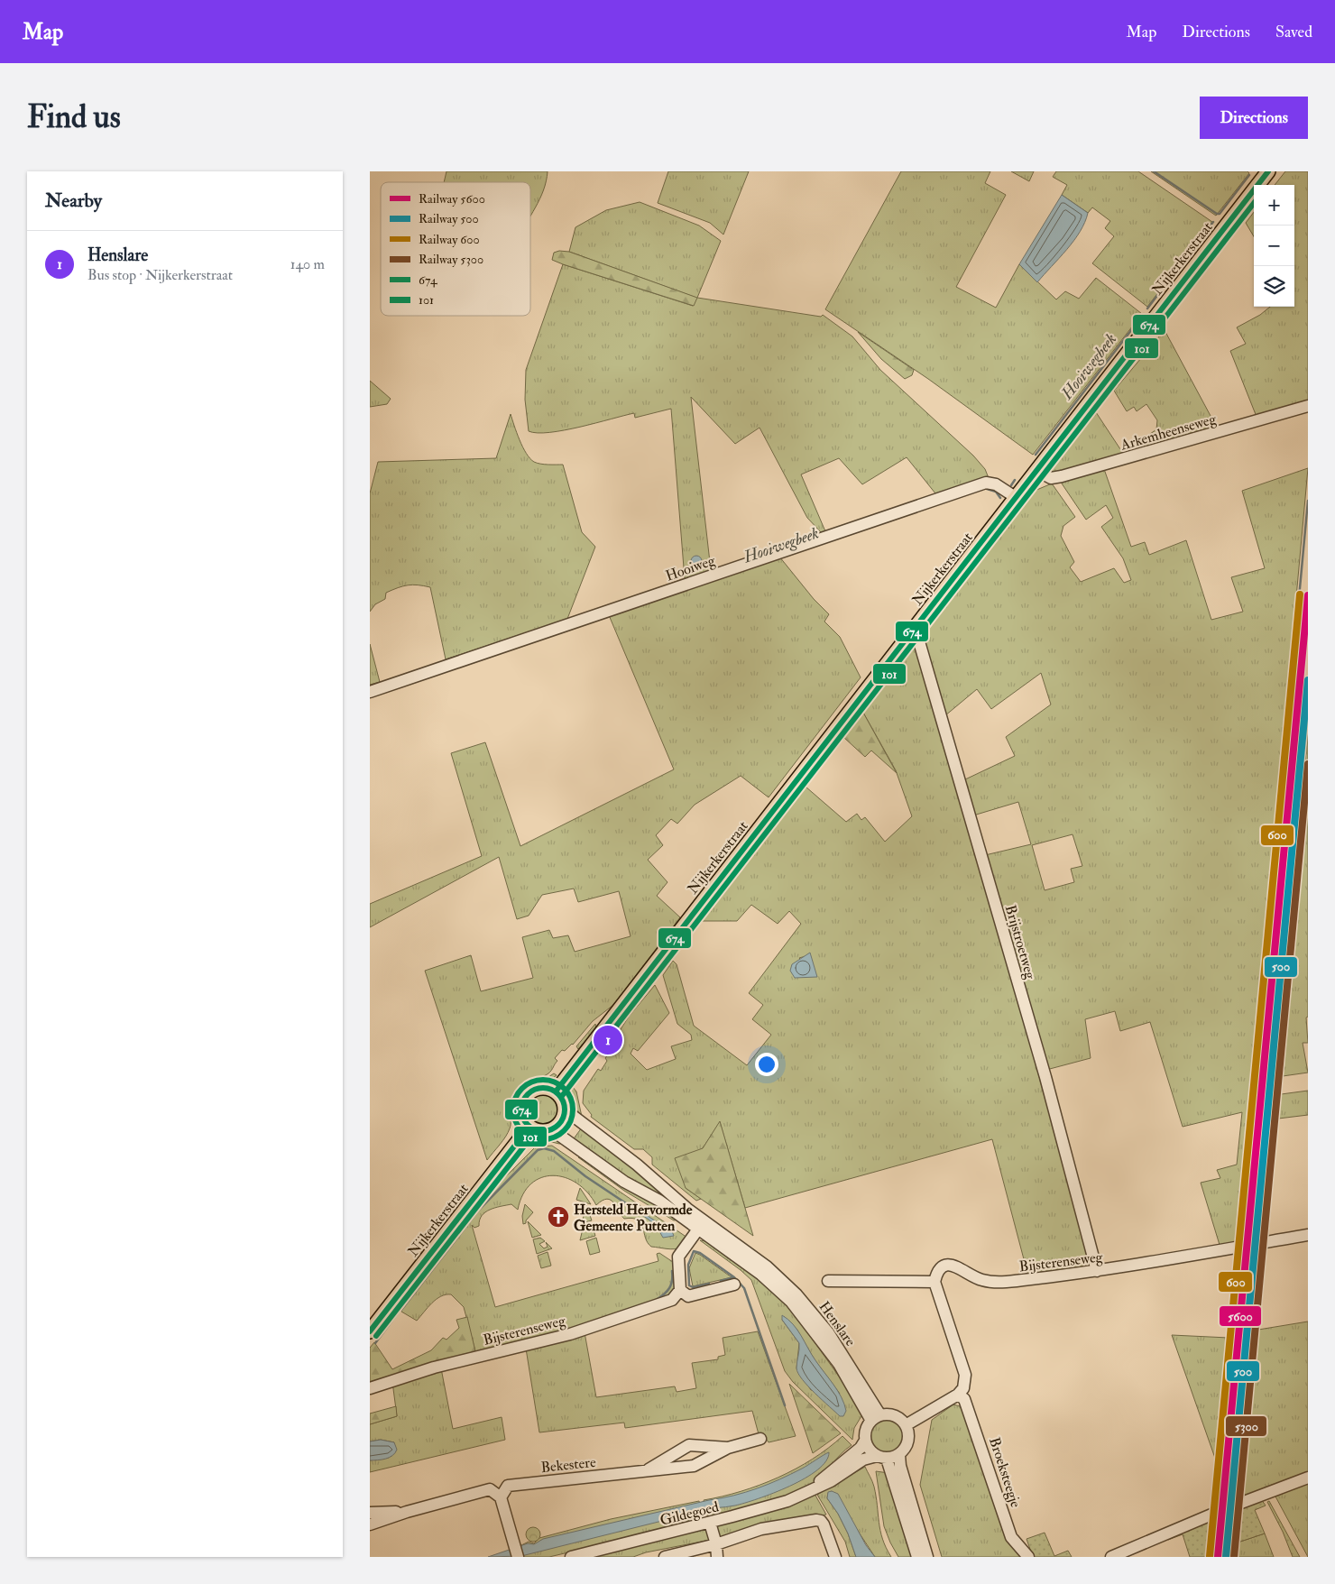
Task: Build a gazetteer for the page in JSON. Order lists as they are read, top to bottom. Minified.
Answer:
{"streets":{"main road":["Nijkerkerstraat"],"street":["Arkemheenseweg","Hooiweg","Brijstroetweg","Bijsterenseweg","Henslare","Bekestere","Broeksteegje","Gildegoed"]},"crossings":[["Nijkerkerstraat","Arkemheenseweg"],["Nijkerkerstraat","Hooiweg"],["Nijkerkerstraat","Brijstroetweg"],["Nijkerkerstraat","Henslare"],["Brijstroetweg","Bijsterenseweg"],["Henslare","Gildegoed"]],"water":["Hooiwegbeek"],"places":{"church":["Hersteld Hervormde Gemeente Putten"]},"lines":["transit line 674","transit line 101","rail line 600","rail line 5600","rail line 500","rail line 5300"],"legend":["Railway 5600","Railway 500","Railway 600","Railway 5300","674","101"],"page":{"header":"Map","nav":["Map","Directions","Saved"],"buttons":"Directions","title":"Find us","heading":"Nearby","map_buttons":["+","−"],"list":[{"mark":"1","name":"Henslare","note":"Bus stop · Nijkerkerstraat","value":"140 m"}],"pins":"1"}}
